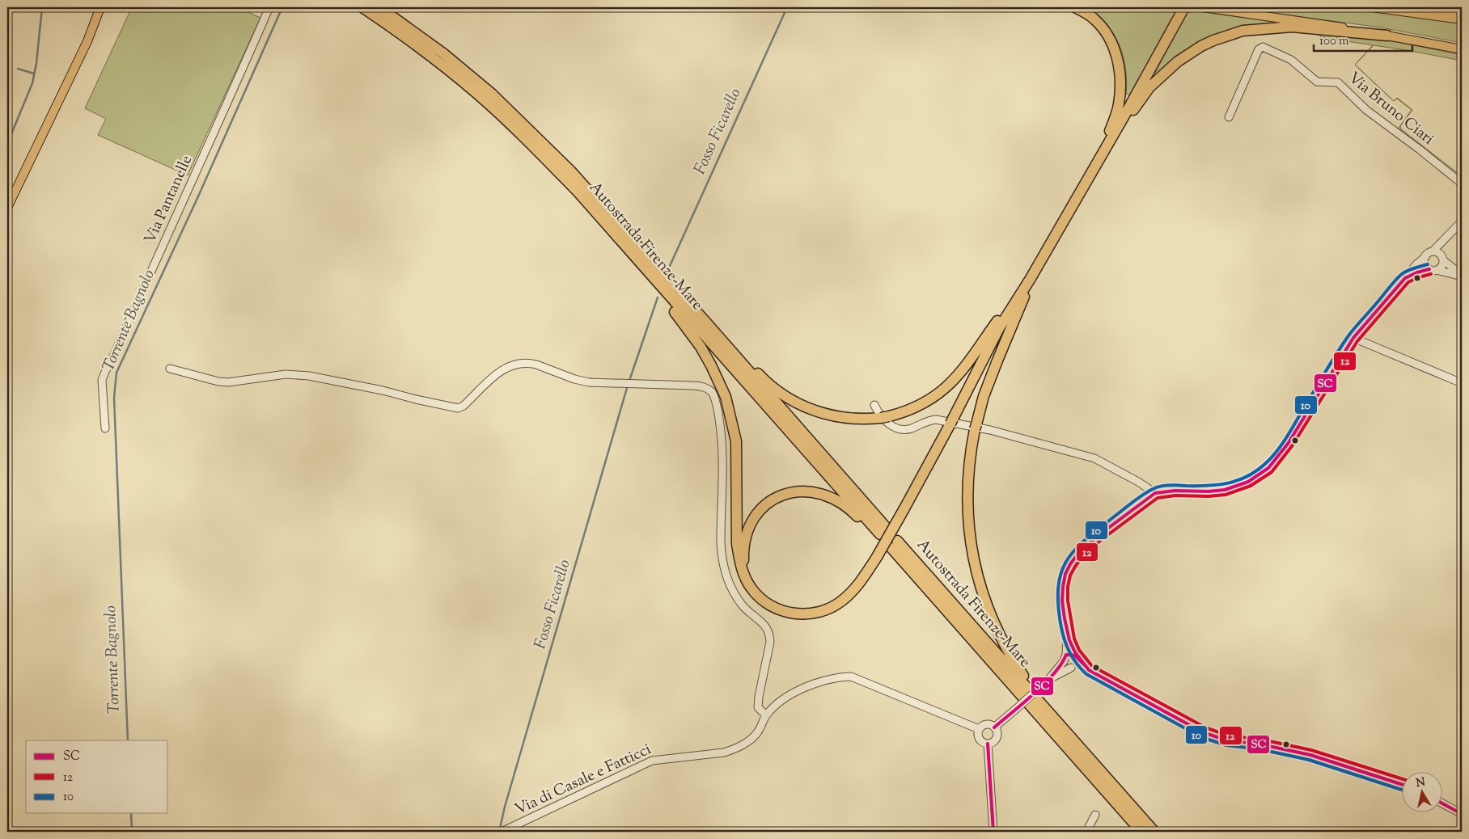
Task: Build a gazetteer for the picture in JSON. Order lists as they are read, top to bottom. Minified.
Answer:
{"streets":{"highway":["Autostrada Firenze-Mare"],"street":["Via Bruno Ciari","Via Pantanelle","Via di Casale e Fatticci"]},"water":["Fosso Ficarello","Torrente Bagnolo"],"lines":["transit line 10","transit line SC","transit line 12"],"legend":["SC","12","10"],"scale_bar":"100 m","north":"top"}
